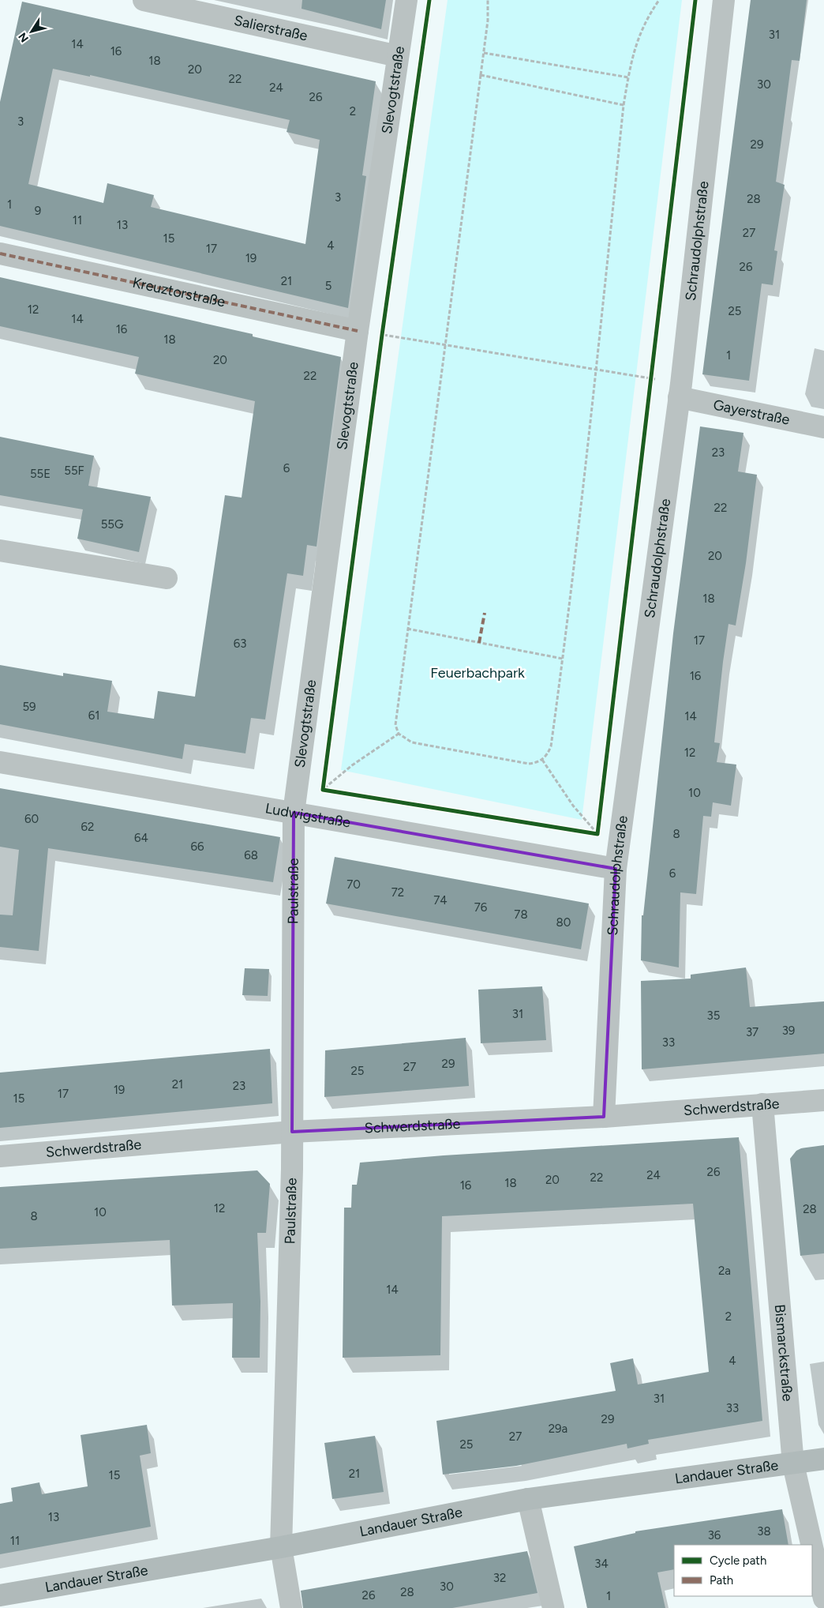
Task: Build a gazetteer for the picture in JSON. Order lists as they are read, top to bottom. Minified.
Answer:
{"streets":{"main road":["Landauer Straße"],"street":["Salierstraße","Slevogtstraße","Schraudolphstraße","Kreuztorstraße","Gayerstraße","Ludwigstraße","Paulstraße","Schwerdstraße","Bismarckstraße"]},"crossings":[["Salierstraße","Slevogtstraße"],["Slevogtstraße","Kreuztorstraße"],["Slevogtstraße","Ludwigstraße"],["Slevogtstraße","Paulstraße"],["Schraudolphstraße","Gayerstraße"],["Schraudolphstraße","Ludwigstraße"],["Schraudolphstraße","Schwerdstraße"],["Ludwigstraße","Paulstraße"],["Paulstraße","Schwerdstraße"],["Paulstraße","Landauer Straße"],["Schwerdstraße","Bismarckstraße"],["Bismarckstraße","Landauer Straße"]],"parks":["Feuerbachpark"],"house_numbers":["31","14","16","18","20","22","30","24","26","2","3","29","3","28","1","9","11","13","27","15","4","17","19","26","21","5","12","25","14","16","18","1","20","22","23","6","55F","55E","22","55G","20","18","17","63","16","59","61","14","12","10","60","62","8","64","66","68","6","70","72","74","76","78","80","31","35","39","37","33","29","27","25","21","23","19","17","15","26","24","22","20","18","16","12","28","10","8","2a","14","2","4","31","33","29","29a","27","25","21","15","13","38","36","11","34","32","30","28","26","1"],"legend":["Cycle path","Path"],"north":"bottom left"}
